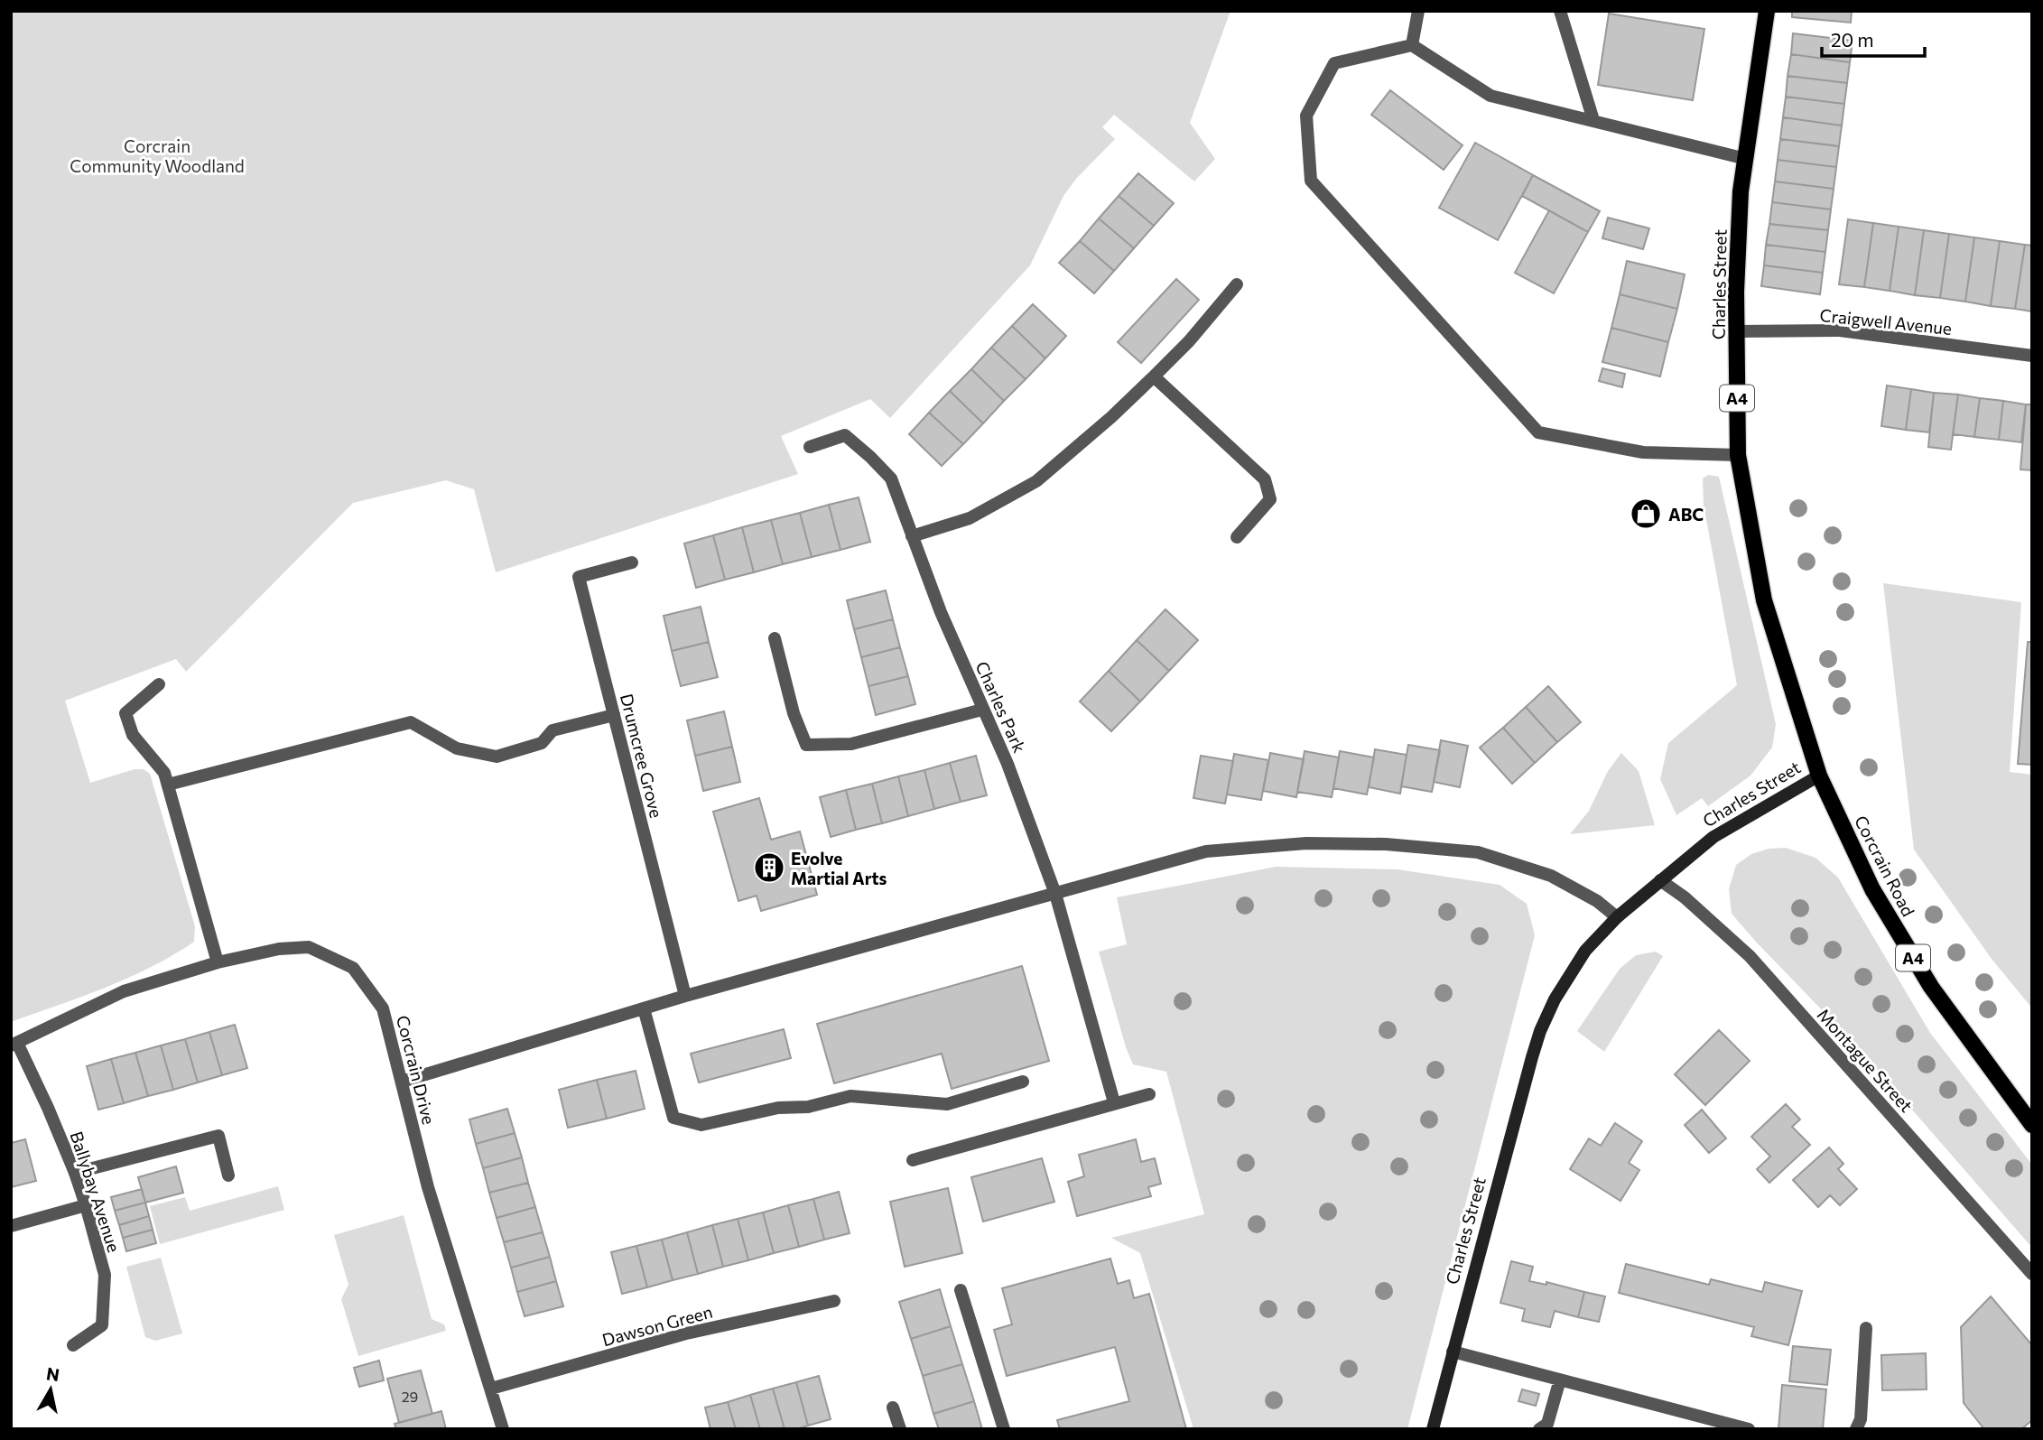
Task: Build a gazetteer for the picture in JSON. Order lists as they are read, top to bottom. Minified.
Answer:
{"streets":{"main road":["Charles Street","A4","Corcrain Road"],"street":["Craigwell Avenue","Charles Park","Drumcree Grove","Montague Street","Corcrain Drive","Ballybay Avenue","Dawson Green"]},"crossings":[["Charles Street","Craigwell Avenue"],["Charles Street","Corcrain Road"],["Charles Street","Montague Street"],["Corcrain Drive","Ballybay Avenue"],["Corcrain Drive","Dawson Green"]],"parks":["Corcrain Community Woodland"],"places":{"shop":["ABC"],"building":["Evolve Martial Arts"]},"house_numbers":["29"],"scale_bar":"20 m","north":"top"}
